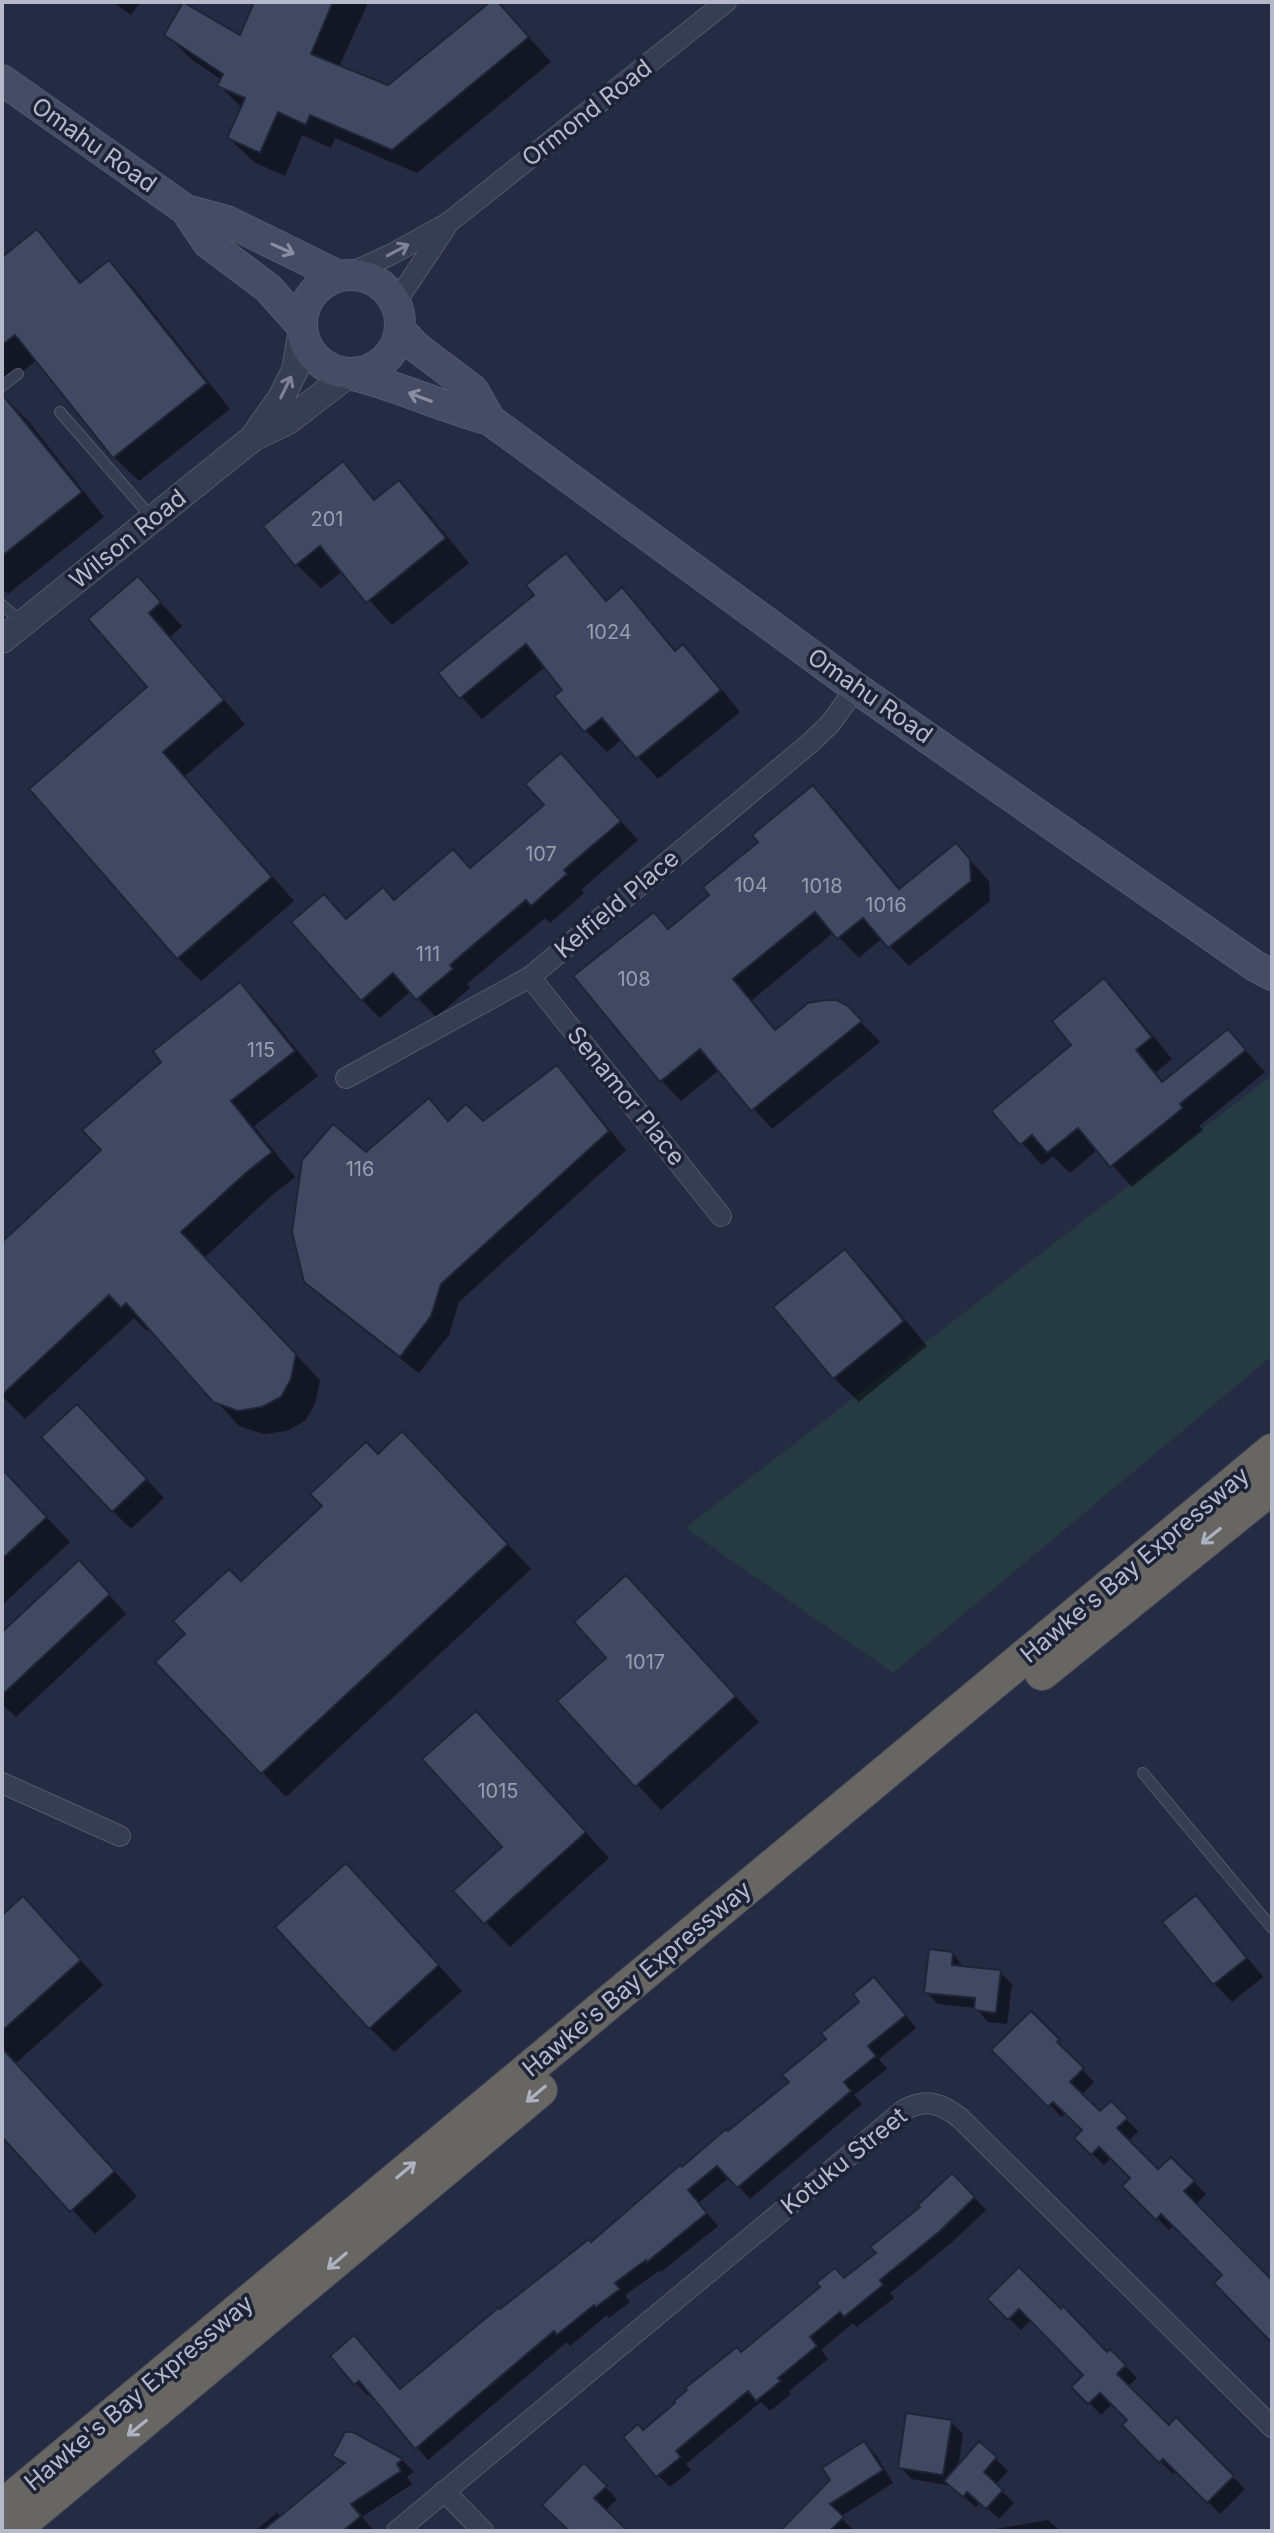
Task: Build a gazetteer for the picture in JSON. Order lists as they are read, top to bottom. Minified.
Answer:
{"streets":{"highway":["Hawke's Bay Expressway"],"main road":["Omahu Road"],"street":["Ormond Road","Wilson Road","Kelfield Place","Senamor Place","Kotuku Street"]},"crossings":[["Ormond Road","Omahu Road"],["Ormond Road","Wilson Road"],["Omahu Road","Wilson Road"],["Omahu Road","Kelfield Place"],["Kelfield Place","Senamor Place"]],"house_numbers":["201","1024","107","104","1018","1016","111","108","115","116","1017","1015"]}
